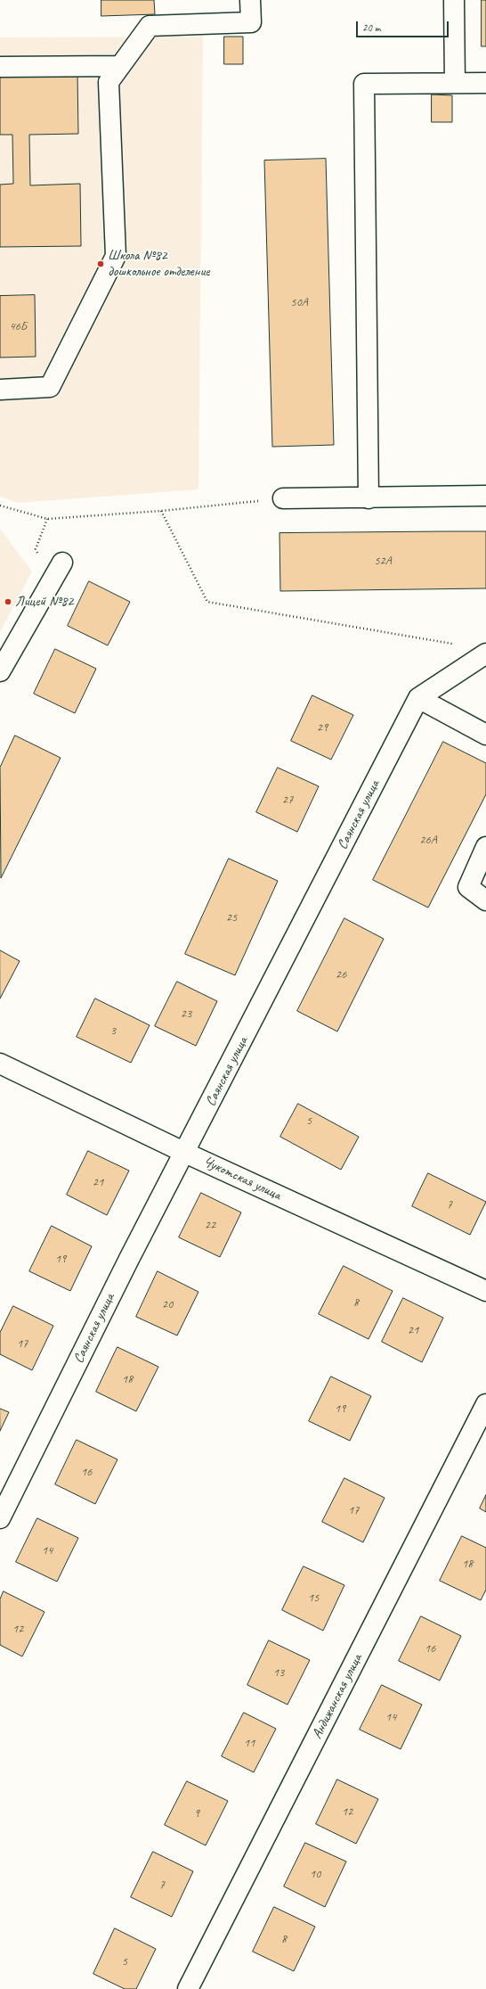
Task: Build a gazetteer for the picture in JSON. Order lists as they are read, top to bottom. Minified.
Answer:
{"streets":{"street":["Саянская улица","Чукотская улица","Андижанская улица"]},"crossings":[["Саянская улица","Чукотская улица"]],"places":["Школа №82 дошкольное отделение","Лицей №82"],"house_numbers":["50А","46Б","52А","29","27","26А","25","26","23","3","5","21","7","22","19","8","20","21","17","18","19","16","17","14","18","15","12","16","13","14","11","12","9","10","7","8","5"],"scale_bar":"20 m"}
